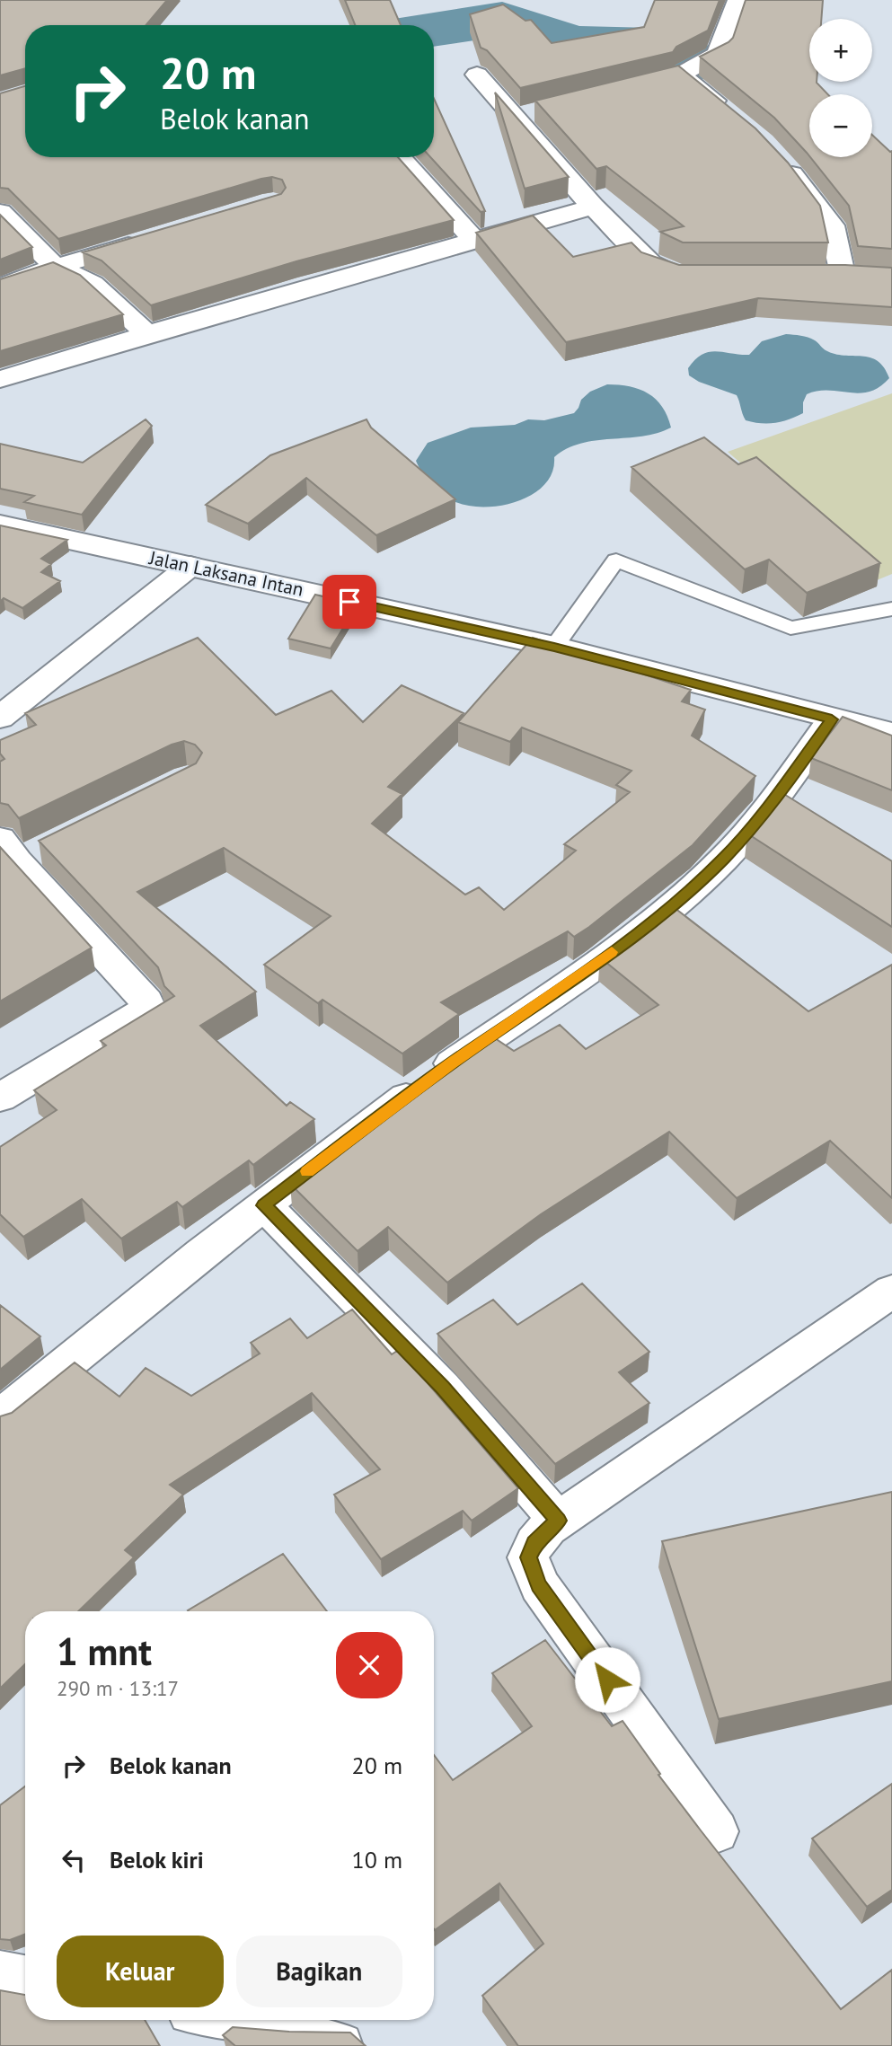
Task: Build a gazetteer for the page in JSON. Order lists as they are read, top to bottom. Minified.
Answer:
{"streets":{"street":["Jalan Laksana Intan"]},"page":{"map_buttons":["+","−"],"turn":["20 m","Belok kanan"],"heading":["1 mnt","290 m · 13:17"],"list":[{"name":"Belok kanan","value":"20 m"},{"name":"Belok kiri","value":"10 m"}],"buttons":["Keluar","Bagikan"]}}
